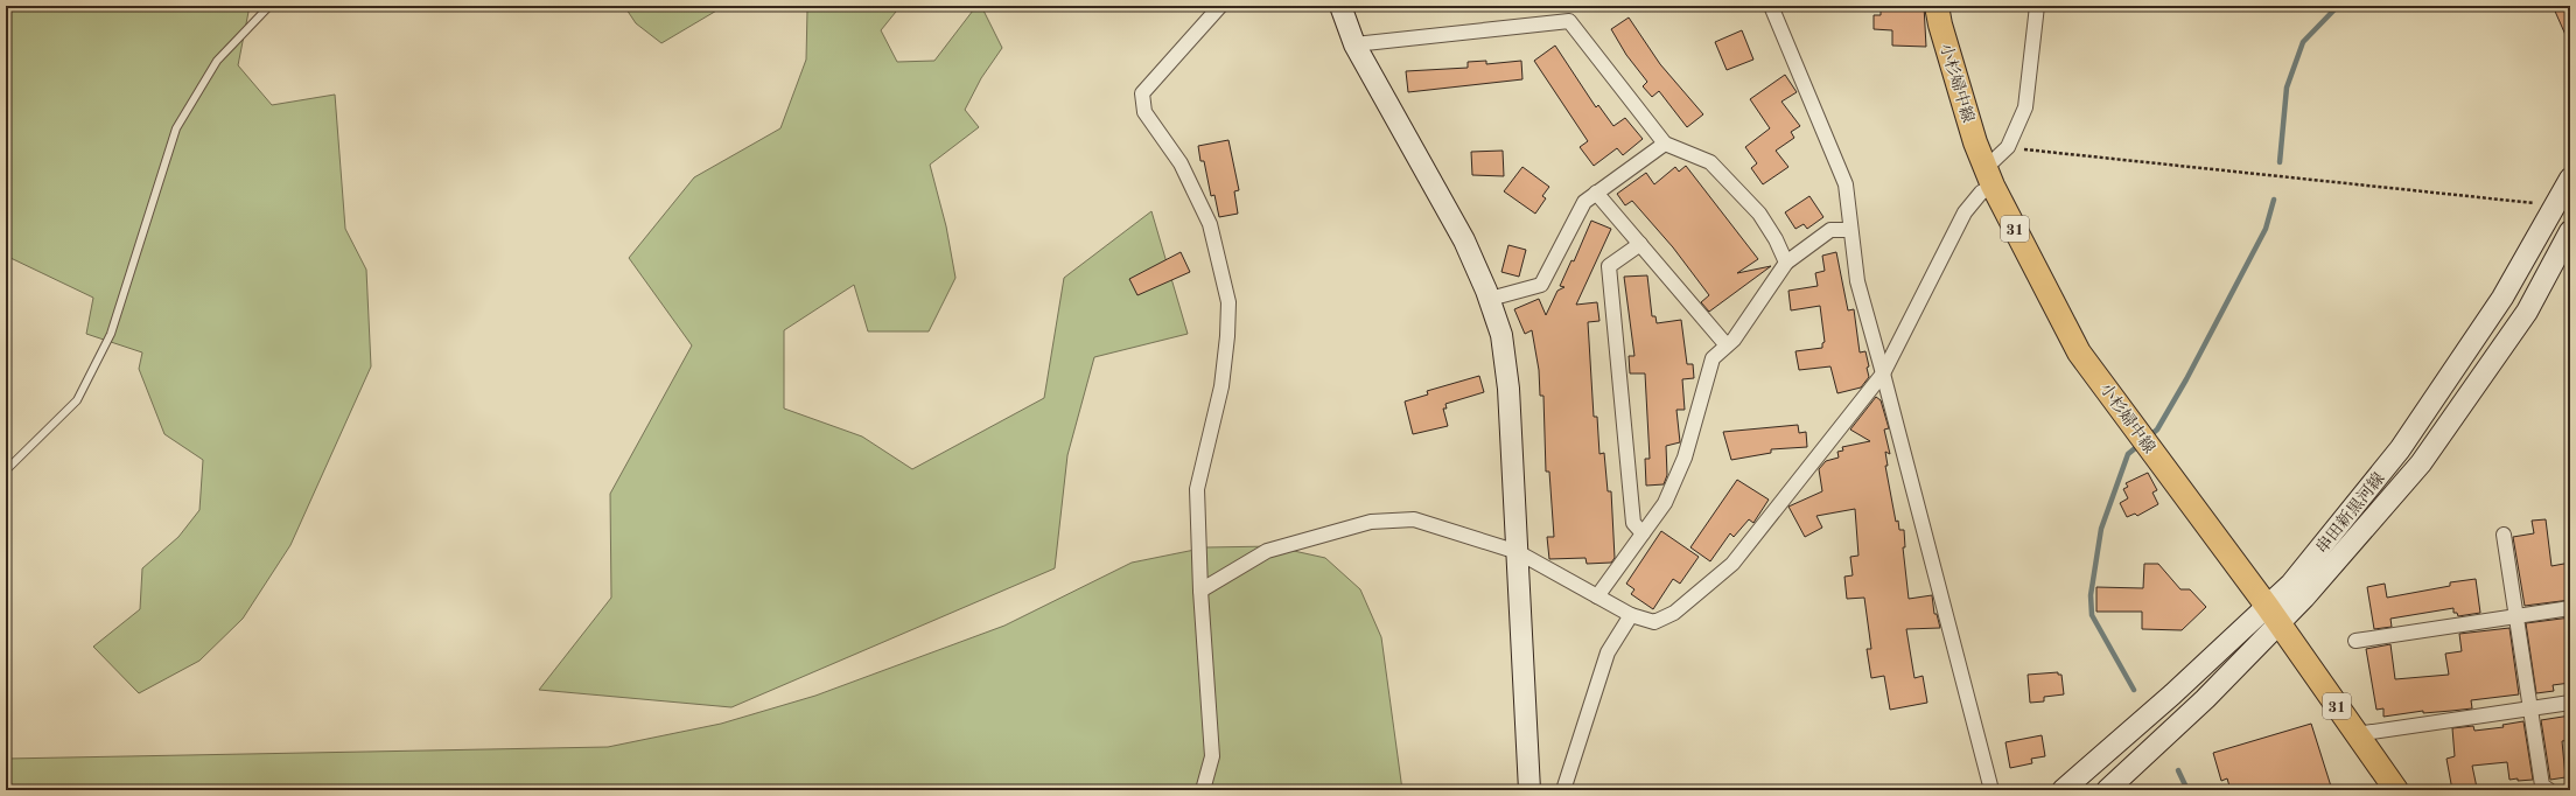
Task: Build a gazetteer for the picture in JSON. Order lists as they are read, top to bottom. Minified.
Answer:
{"streets":{"main road":["小杉婦中線","31","串田新黒河線"]},"crossings":[["小杉婦中線","串田新黒河線"]]}
